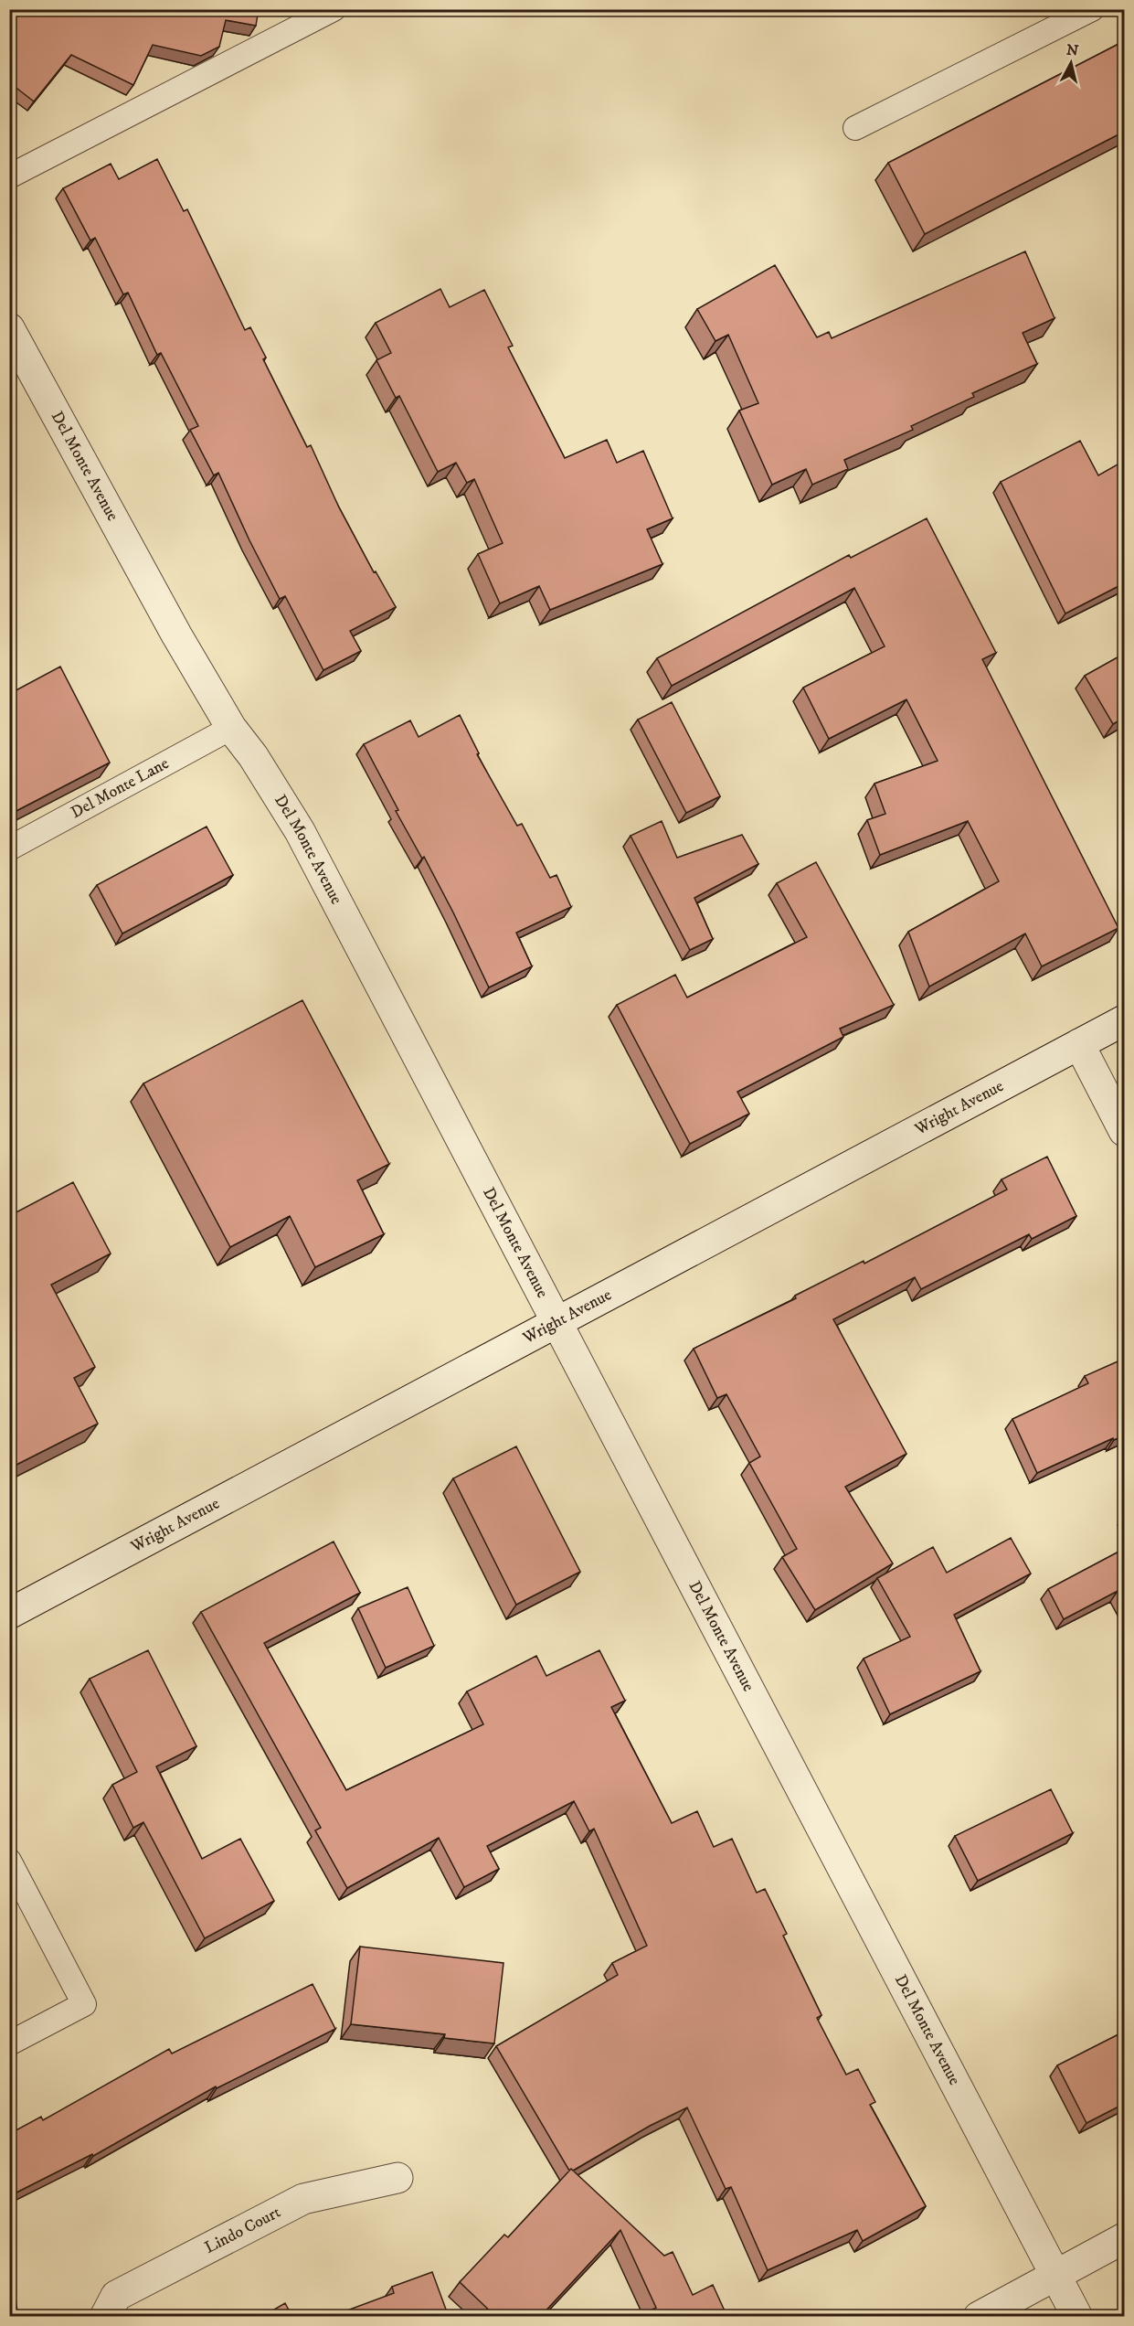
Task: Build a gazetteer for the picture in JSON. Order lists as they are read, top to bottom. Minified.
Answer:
{"streets":{"street":["Del Monte Avenue","Wright Avenue","Lindo Court"],"lane":["Del Monte Lane"]},"crossings":[["Del Monte Avenue","Del Monte Lane"],["Del Monte Avenue","Wright Avenue"]],"north":"top"}
